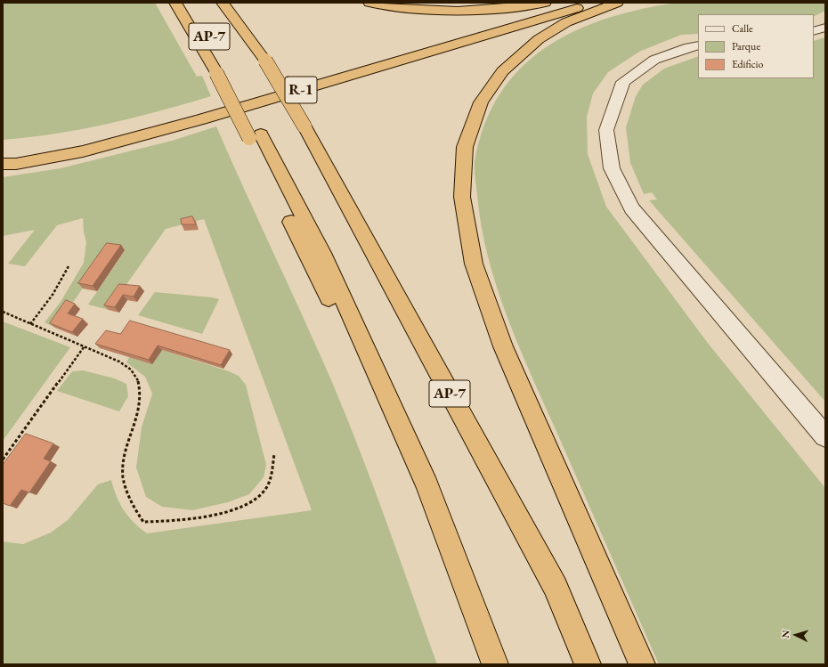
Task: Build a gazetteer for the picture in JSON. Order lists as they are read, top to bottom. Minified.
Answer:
{"streets":{"highway":["AP-7","R-1"]},"legend":["Calle","Parque","Edificio"],"north":"left"}
